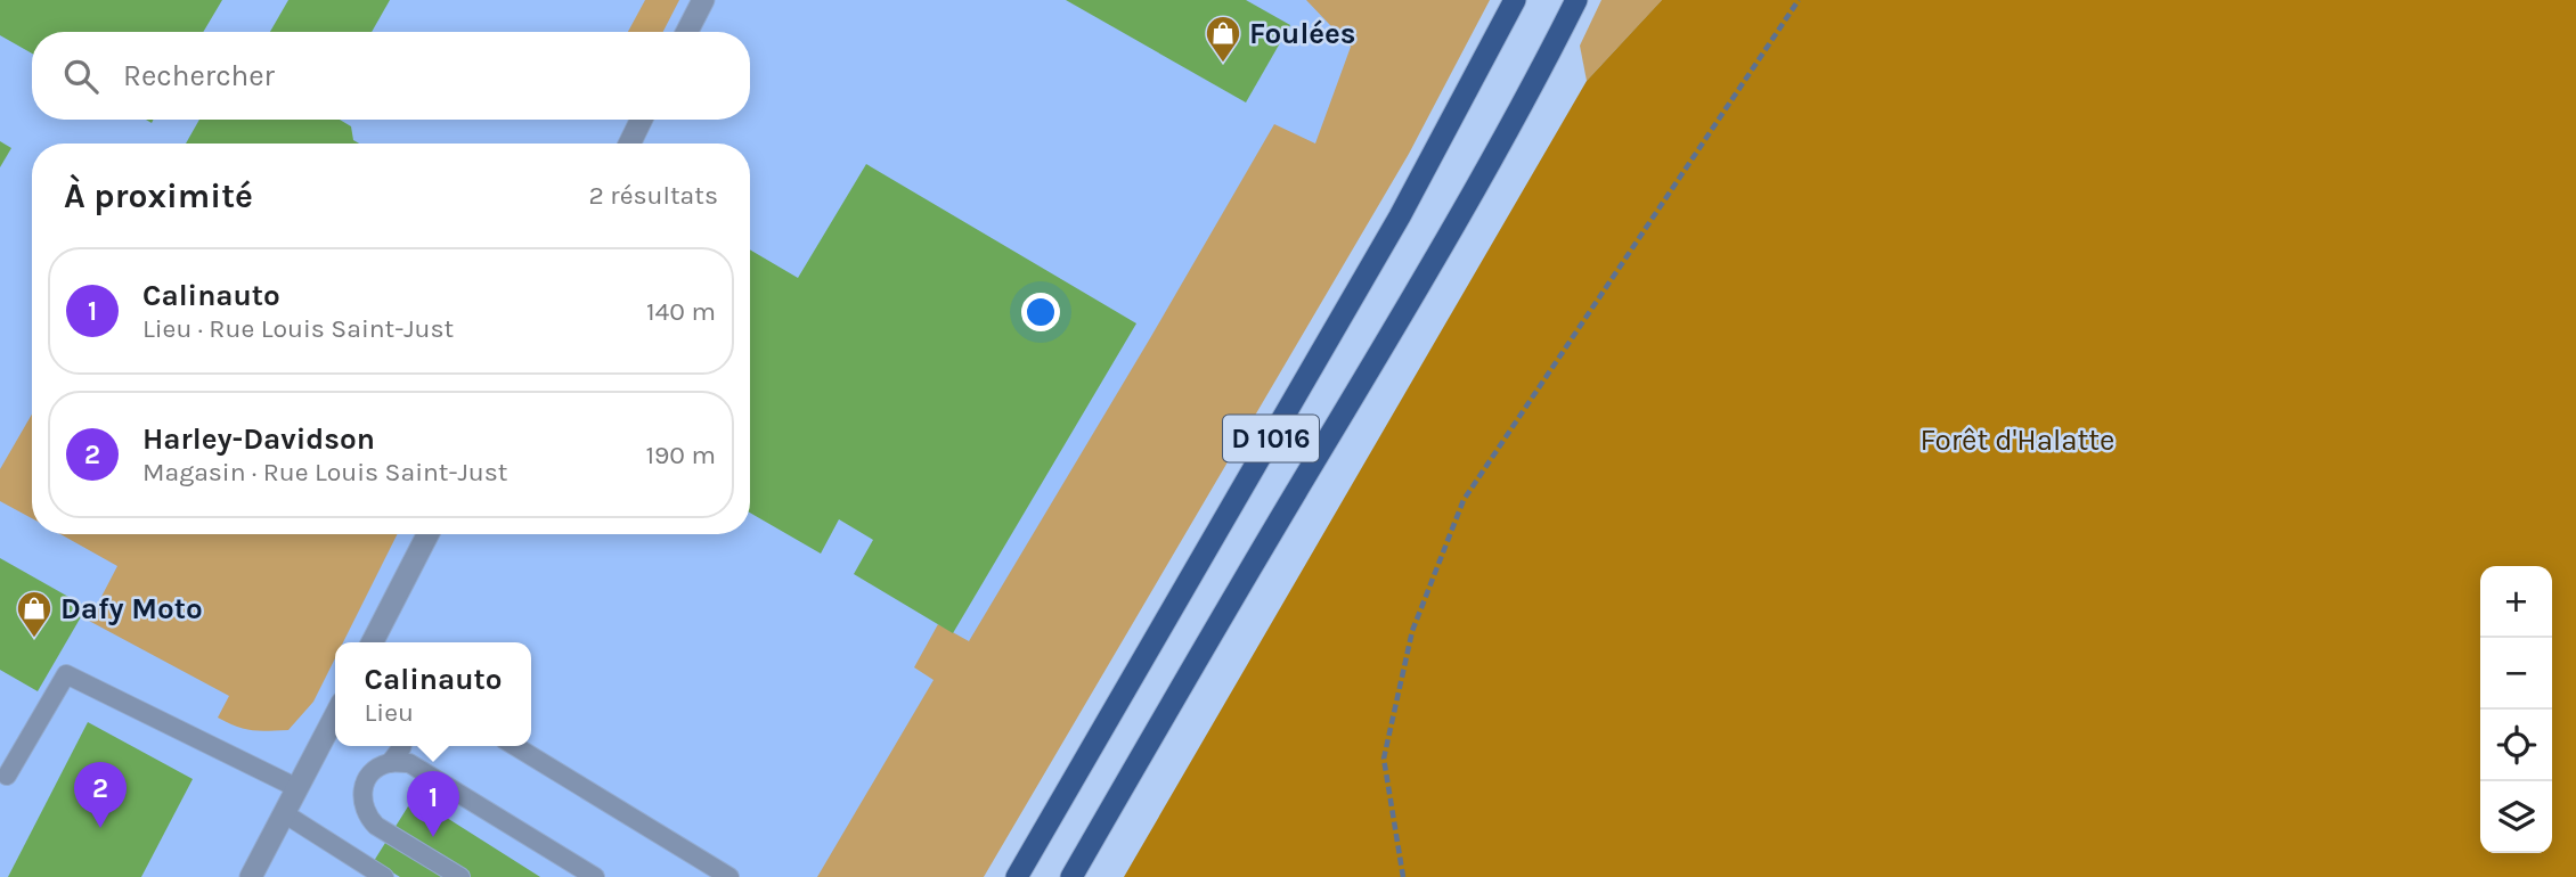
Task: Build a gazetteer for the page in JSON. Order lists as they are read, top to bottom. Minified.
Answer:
{"streets":{"highway":["D 1016"]},"parks":["Forêt d'Halatte"],"places":{"shop":["Foulées","Dafy Moto"]},"page":{"search":"Rechercher","heading":["À proximité","2 résultats"],"list":[{"mark":"1","name":"Calinauto","note":"Lieu · Rue Louis Saint-Just","value":"140 m"},{"mark":"2","name":"Harley-Davidson","note":"Magasin · Rue Louis Saint-Just","value":"190 m"}],"map_buttons":["+","−"],"popup":["Calinauto","Lieu"],"pins":["2","1"]}}
